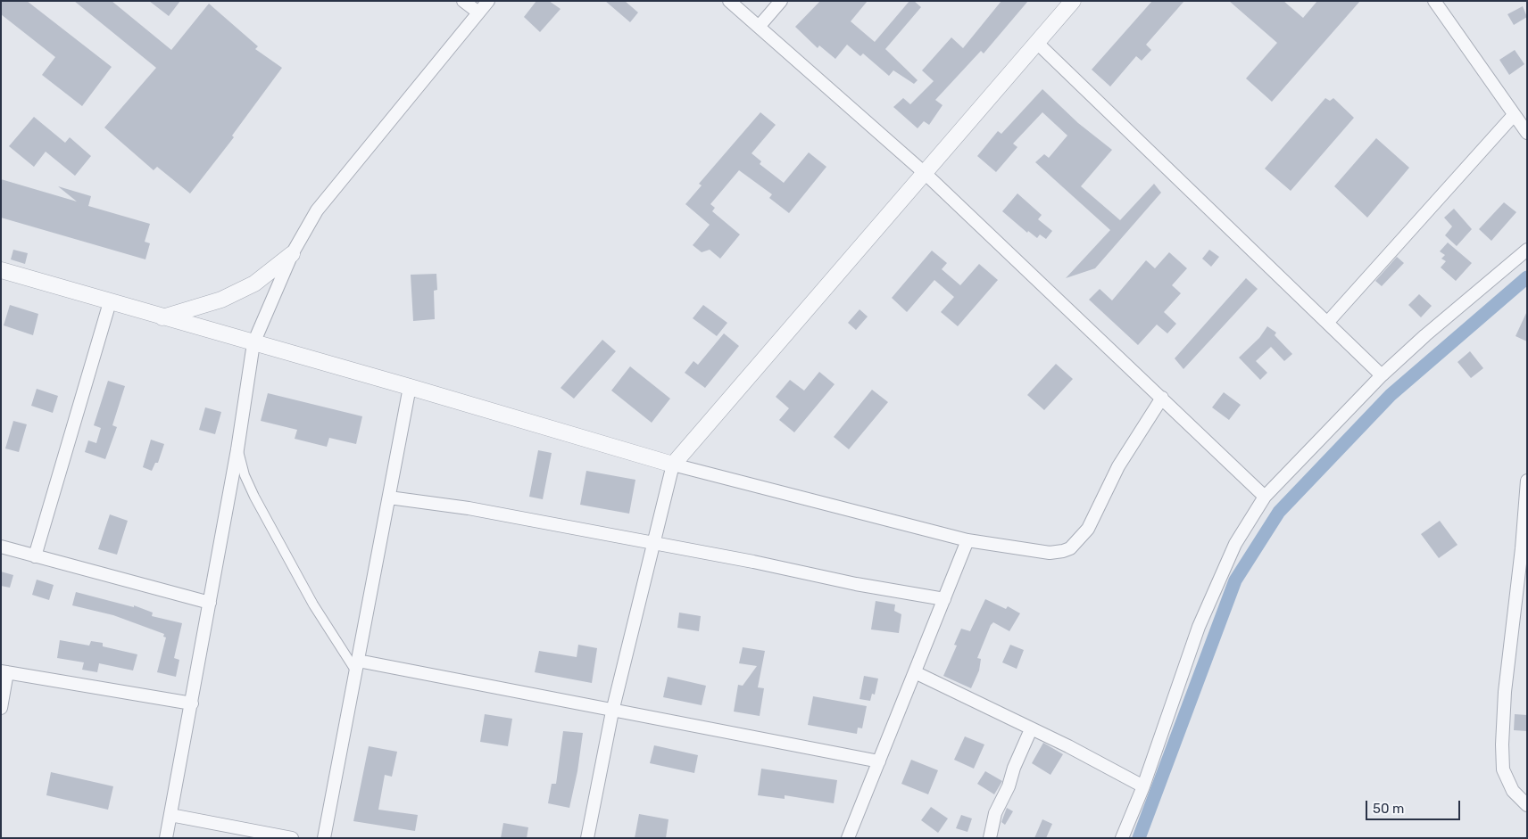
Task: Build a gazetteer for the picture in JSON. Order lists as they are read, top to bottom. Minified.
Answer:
{"scale_bar":"50 m"}
